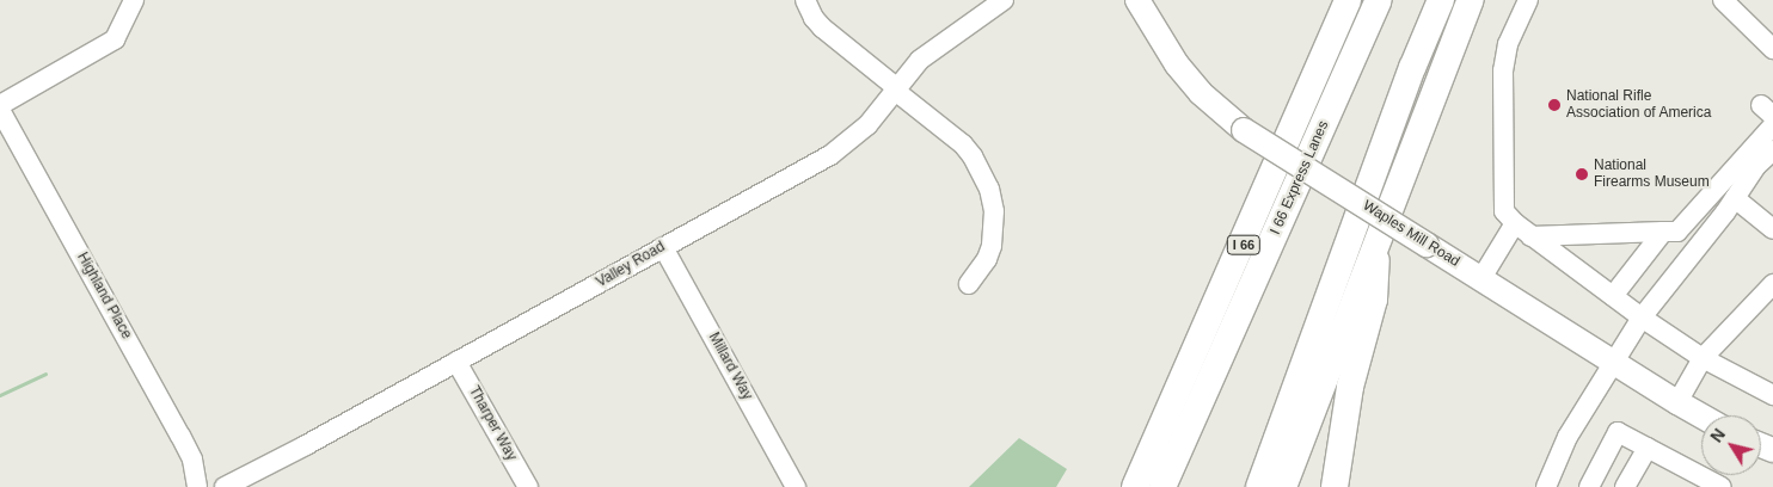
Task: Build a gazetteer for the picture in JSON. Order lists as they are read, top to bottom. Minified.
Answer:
{"streets":{"highway":["I 66 Express Lanes","I 66"],"main road":["Waples Mill Road"],"street":["Valley Road","Highland Place","Millard Way","Tharper Way"]},"crossings":[["Valley Road","Millard Way"],["Valley Road","Tharper Way"]],"places":["National Rifle Association of America","National Firearms Museum"],"north":"top left"}
